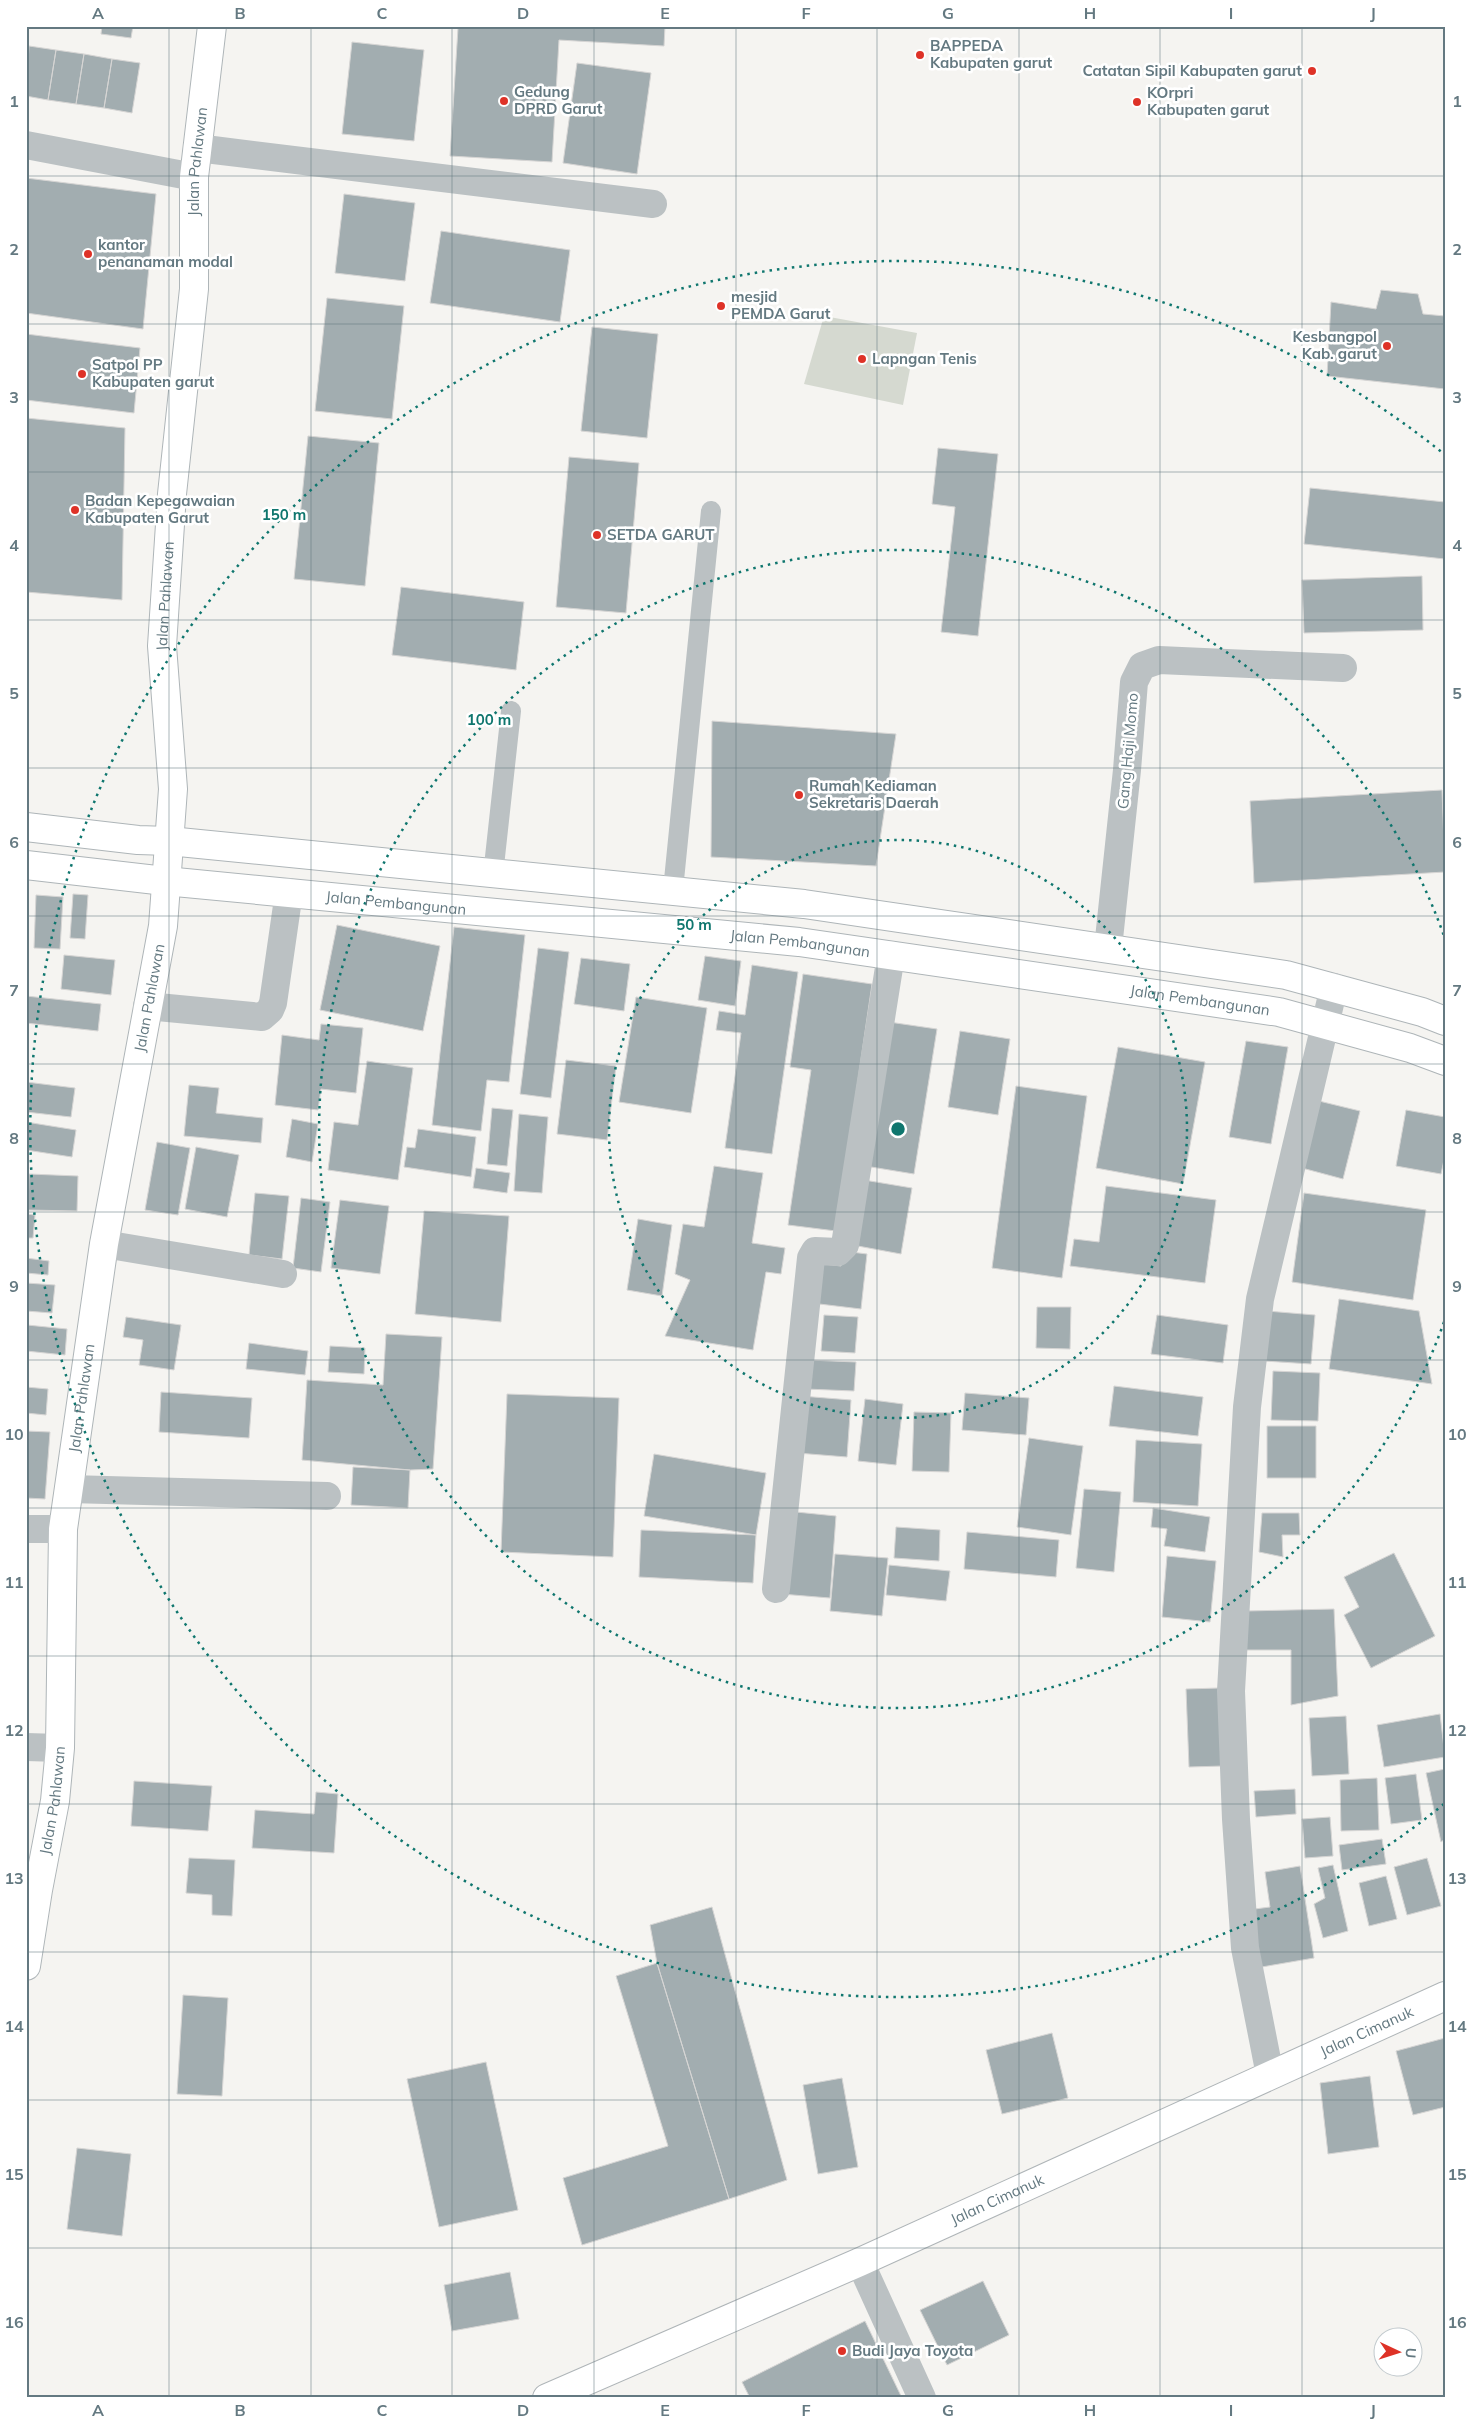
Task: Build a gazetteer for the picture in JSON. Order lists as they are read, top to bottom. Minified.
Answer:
{"streets":{"main road":["Jalan Pahlawan","Jalan Pembangunan","Jalan Cimanuk"],"street":["Gang Haji Momo"]},"crossings":[["Jalan Pahlawan","Jalan Pembangunan"]],"places":["BAPPEDA Kabupaten garut","Catatan Sipil Kabupaten garut","Gedung DPRD Garut","KOrpri Kabupaten garut","kantor penanaman modal","mesjid PEMDA Garut","Kesbangpol Kab. garut","Lapngan Tenis","Satpol PP Kabupaten garut","Badan Kepegawaian Kabupaten Garut","SETDA GARUT","Rumah Kediaman Sekretaris Daerah","Budi Jaya Toyota"],"north":"right","grid":{"columns":["A","B","C","D","E","F","G","H","I","J"],"rows":["1","2","3","4","5","6","7","8","9","10","11","12","13","14","15","16"]},"rings":["150 m","100 m","50 m"]}
